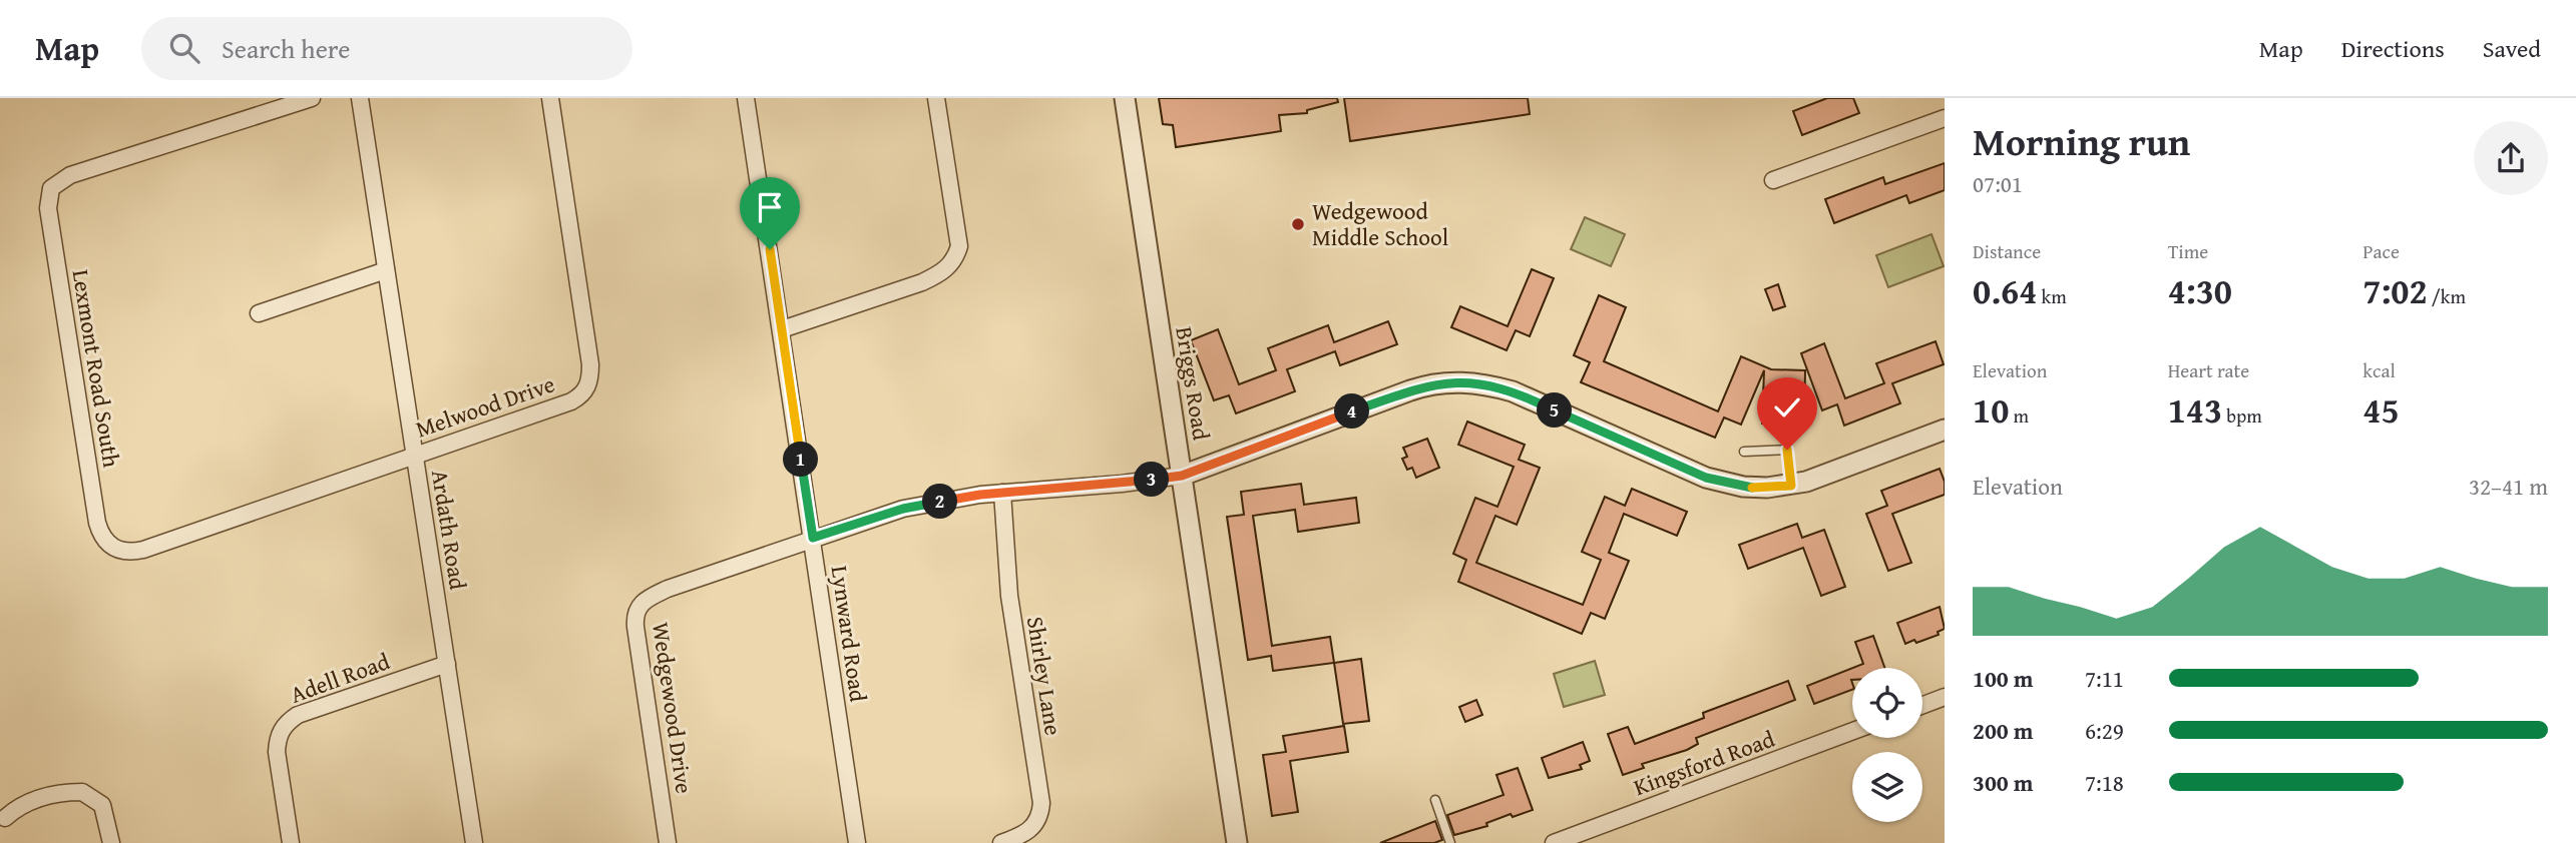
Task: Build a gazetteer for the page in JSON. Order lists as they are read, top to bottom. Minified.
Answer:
{"streets":{"street":["Lexmont Road South","Briggs Road","Melwood Drive","Ardath Road","Lynward Road","Shirley Lane","Adell Road","Wedgewood Drive","Kingsford Road"]},"crossings":[["Lexmont Road South","Melwood Drive"],["Briggs Road","Wedgewood Drive"],["Melwood Drive","Ardath Road"],["Ardath Road","Adell Road"],["Lynward Road","Wedgewood Drive"],["Shirley Lane","Wedgewood Drive"]],"places":["Wedgewood Middle School"],"page":{"header":"Map","search":"Search here","nav":["Map","Directions","Saved"],"heading":["Morning run","07:01"],"stats":[["Distance","0.64 km"],["Time","4:30"],["Pace","7:02 /km"],["Elevation","10 m"],["Heart rate","143 bpm"],["kcal","45"]],"pins":["5","4","1","3","2"],"chart":["Elevation","32–41 m"],"list":[{"name":"100 m","note":"7:11"},{"name":"200 m","note":"6:29"},{"name":"300 m","note":"7:18"}]}}
